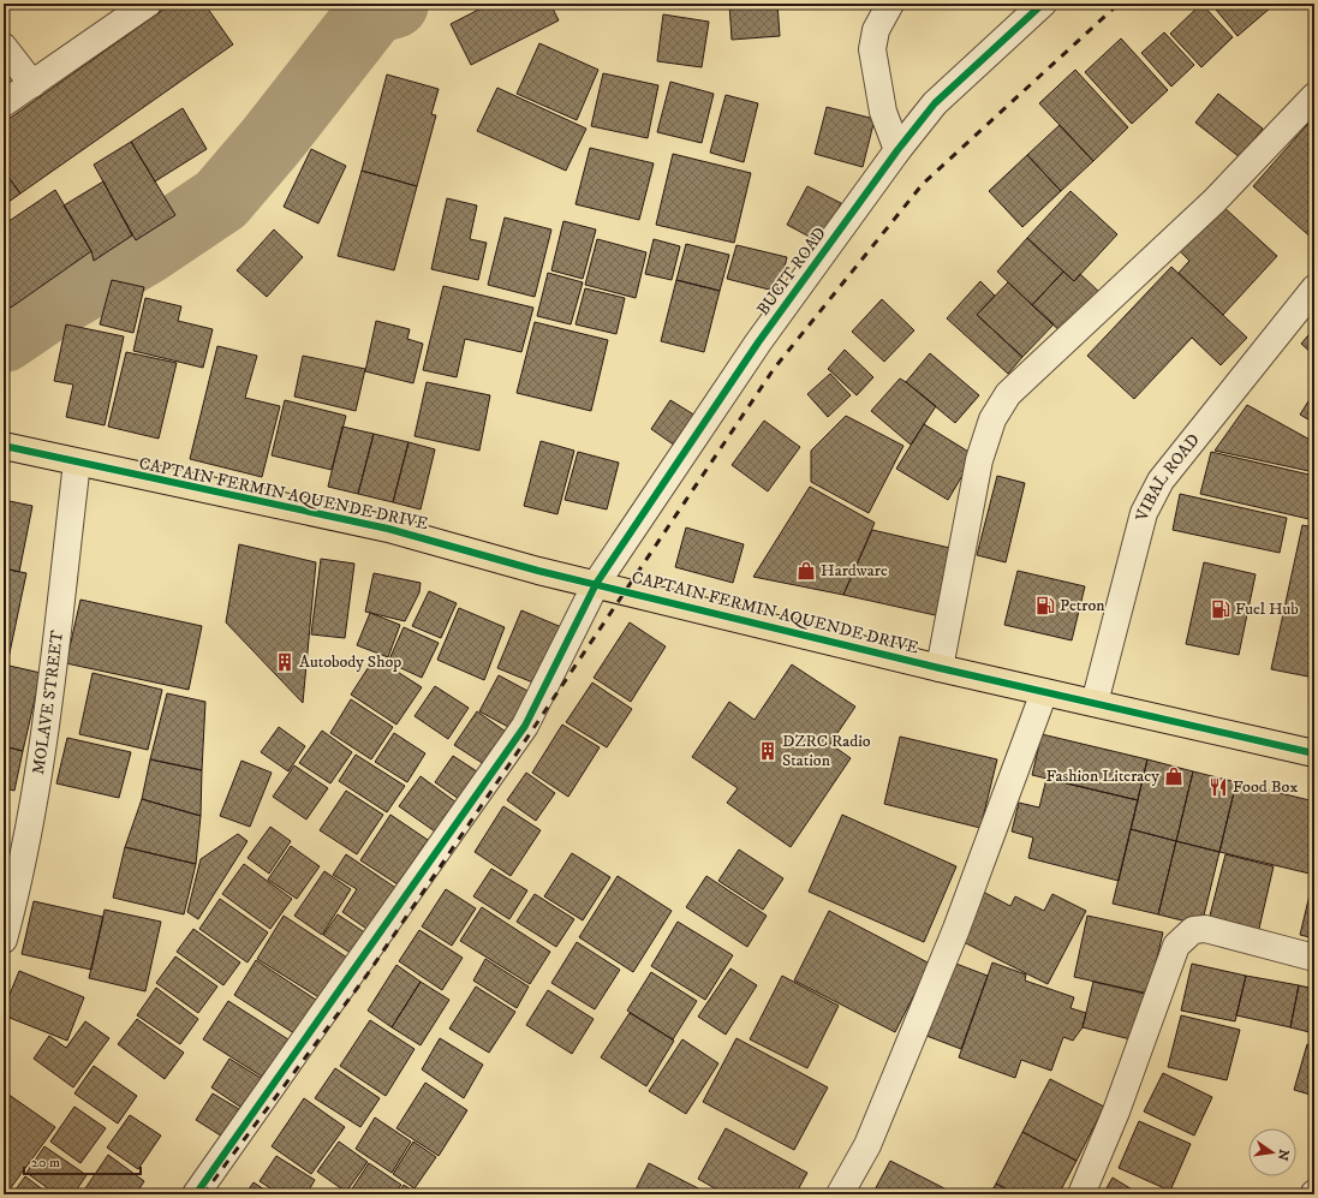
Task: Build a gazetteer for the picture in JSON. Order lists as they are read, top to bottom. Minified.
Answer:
{"streets":{"main road":["CAPTAIN FERMIN AQUENDE DRIVE"],"street":["BUCIT ROAD","VIBAL ROAD","MOLAVE STREET"]},"crossings":[["BUCIT ROAD","CAPTAIN FERMIN AQUENDE DRIVE"],["VIBAL ROAD","CAPTAIN FERMIN AQUENDE DRIVE"],["CAPTAIN FERMIN AQUENDE DRIVE","MOLAVE STREET"]],"places":{"shop":["Hardware","Fashion Literacy"],"fuel station":["Petron","Fuel Hub"],"building":["Autobody Shop","DZRC Radio Station"],"restaurant":["Food Box"]},"scale_bar":"20 m","north":"right"}
